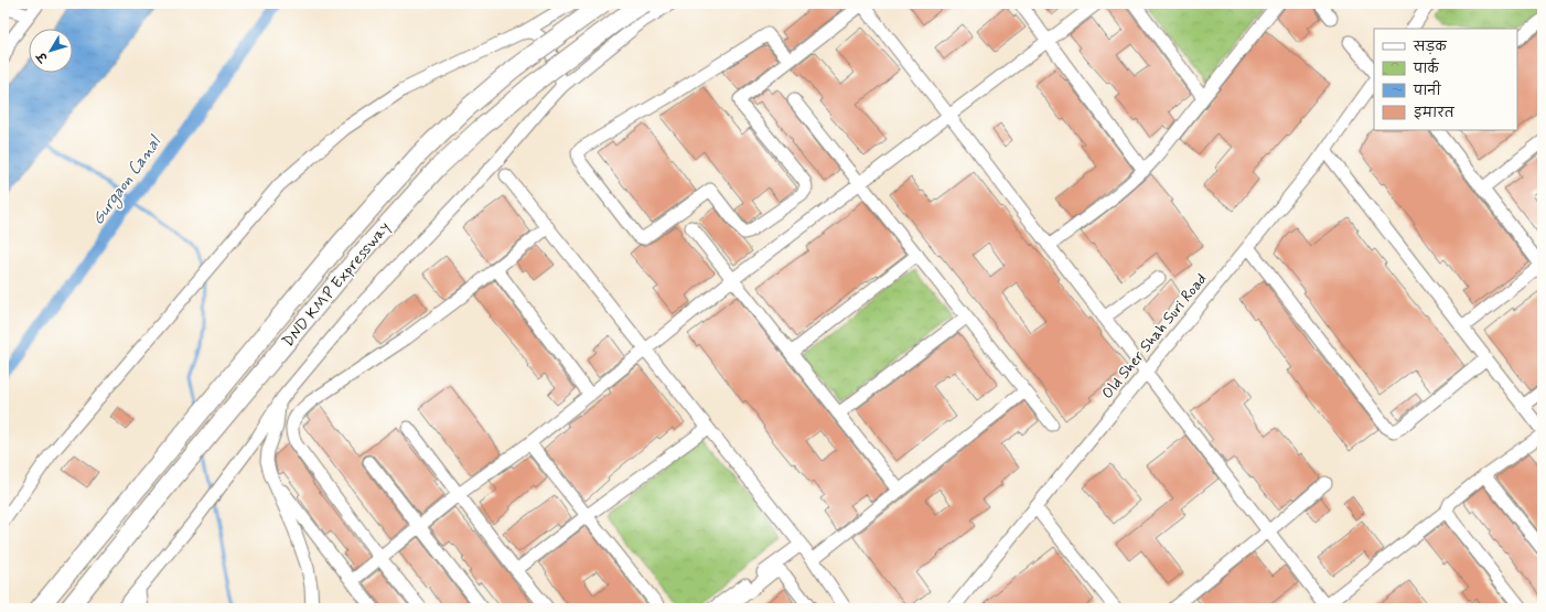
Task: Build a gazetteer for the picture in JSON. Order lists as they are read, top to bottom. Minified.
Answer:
{"streets":{"highway":["DND KMP Expressway"],"street":["Old Sher Shah Suri Road"]},"water":["Gurgaon Canal"],"legend":["सड़क","पार्क","पानी","इमारत"],"north":"bottom left"}
